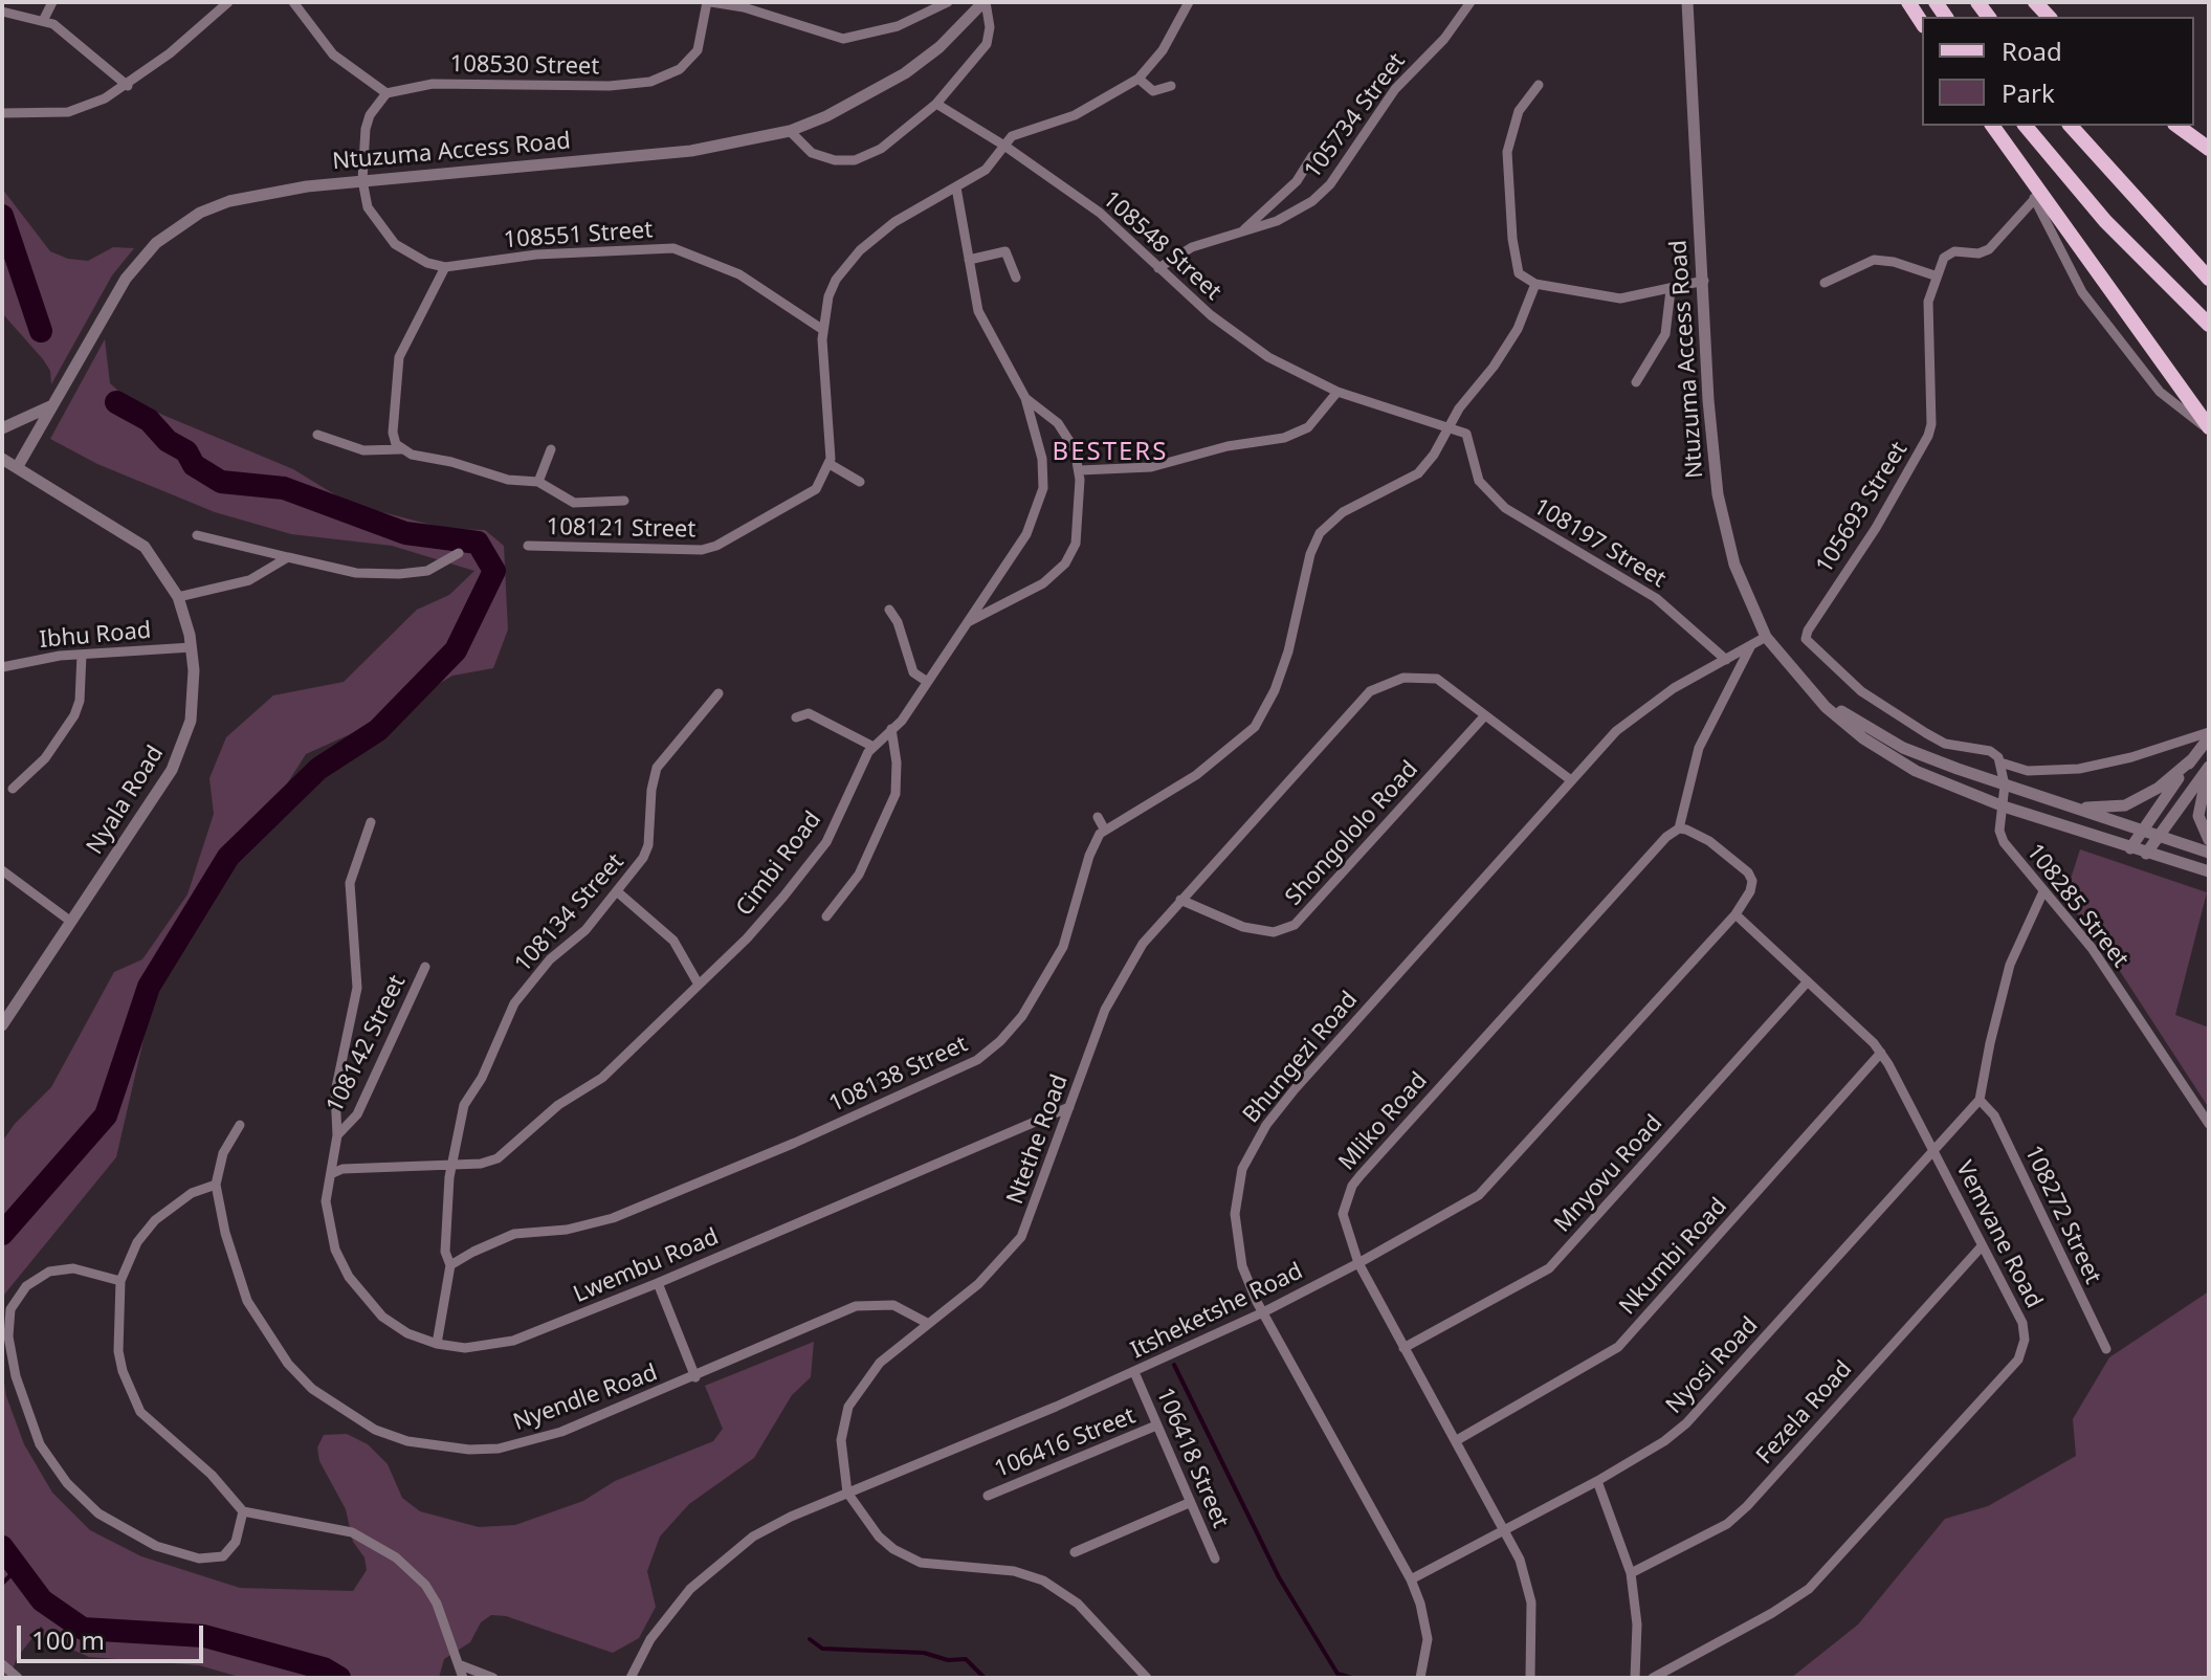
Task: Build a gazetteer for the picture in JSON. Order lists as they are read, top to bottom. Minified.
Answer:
{"streets":{"street":["108530 Street","105734 Street","Ntuzuma Access Road","108551 Street","108548 Street","105693 Street","108121 Street","108197 Street","Ibhu Road","Nyala Road","Shongololo Road","Cimbi Road","108285 Street","108134 Street","108142 Street","Bhungezi Road","108138 Street","Mliko Road","Ntethe Road","Mnyovu Road","108272 Street","Vemvane Road","Nkumbi Road","Lwembu Road","Itsheketshe Road","Nyosi Road","Nyendle Road","Fezela Road","106416 Street","106418 Street"]},"crossings":[["105734 Street","108548 Street"],["Ntuzuma Access Road","Nyala Road"],["Ntuzuma Access Road","108285 Street"],["Ntuzuma Access Road","Bhungezi Road"],["108548 Street","108197 Street"],["108197 Street","Bhungezi Road"],["Ibhu Road","Nyala Road"],["Shongololo Road","Ntethe Road"],["Cimbi Road","108134 Street"],["Cimbi Road","Lwembu Road"],["108134 Street","108138 Street"],["108142 Street","Lwembu Road"],["Bhungezi Road","Ntethe Road"],["Bhungezi Road","Itsheketshe Road"],["Bhungezi Road","Nyosi Road"],["Mliko Road","Mnyovu Road"],["Mliko Road","Nkumbi Road"],["Mliko Road","Itsheketshe Road"],["Mliko Road","Nyosi Road"],["Ntethe Road","Lwembu Road"],["Ntethe Road","Itsheketshe Road"],["Ntethe Road","Nyendle Road"],["Mnyovu Road","Vemvane Road"],["108272 Street","Nyosi Road"],["Vemvane Road","Nkumbi Road"],["Vemvane Road","Itsheketshe Road"],["Vemvane Road","Nyosi Road"],["Vemvane Road","Fezela Road"],["Lwembu Road","Nyendle Road"],["Itsheketshe Road","106418 Street"],["106416 Street","106418 Street"]],"districts":["BESTERS"],"legend":["Road","Park"],"scale_bar":"100 m"}
